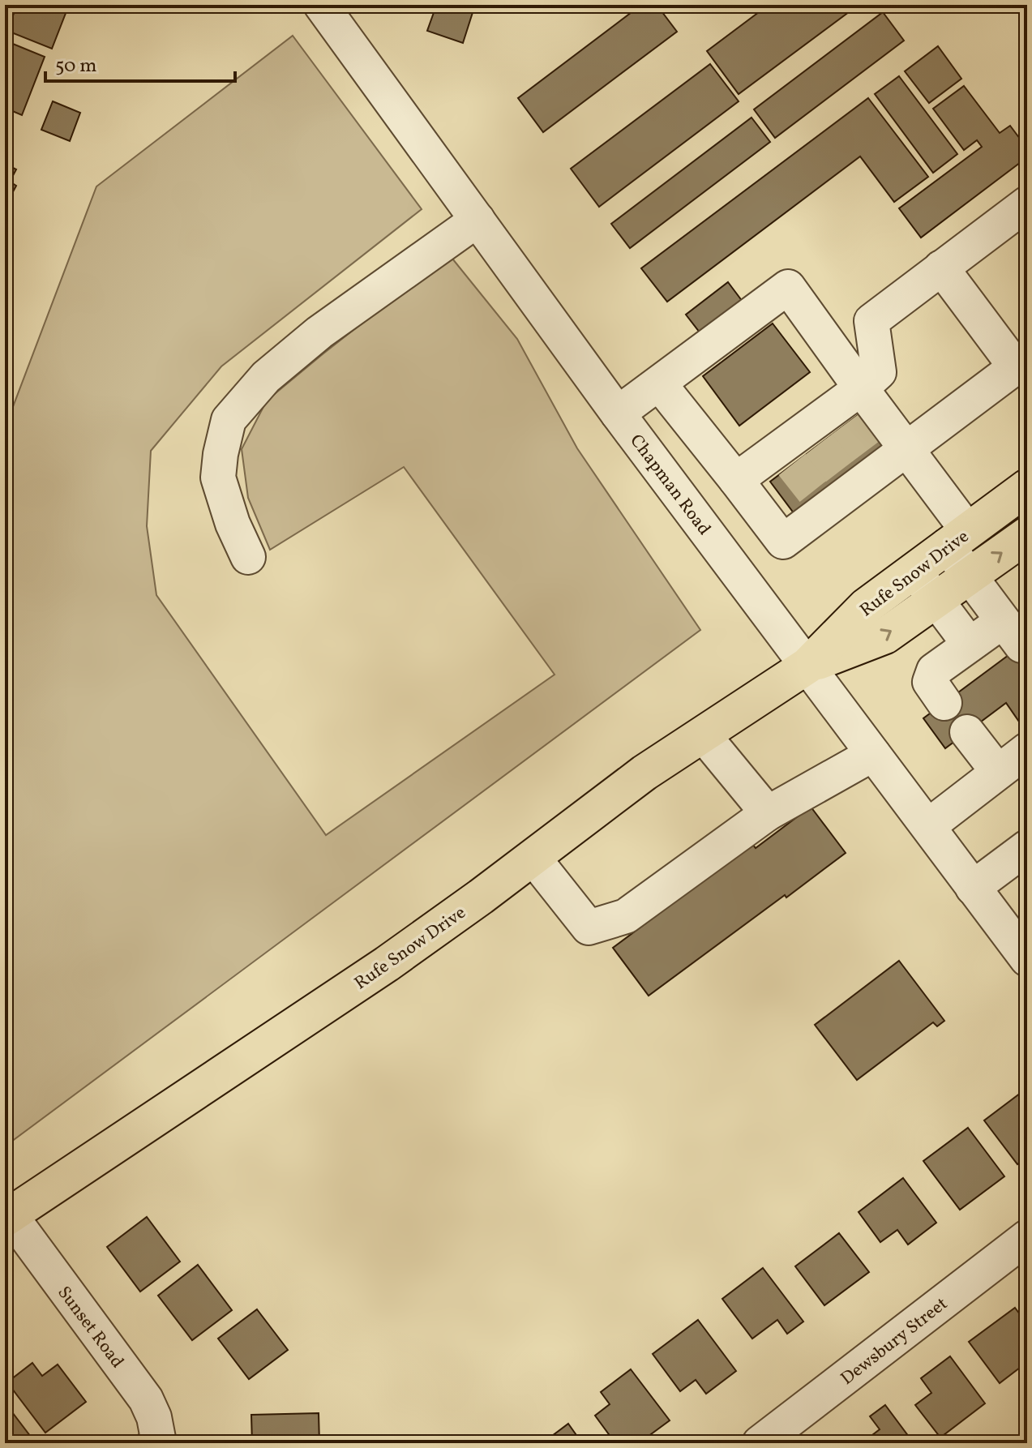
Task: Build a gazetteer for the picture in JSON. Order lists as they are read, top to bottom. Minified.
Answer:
{"streets":{"main road":["Rufe Snow Drive"],"street":["Chapman Road","Sunset Road","Dewsbury Street"]},"crossings":[["Chapman Road","Rufe Snow Drive"],["Rufe Snow Drive","Sunset Road"]],"scale_bar":"50 m"}
